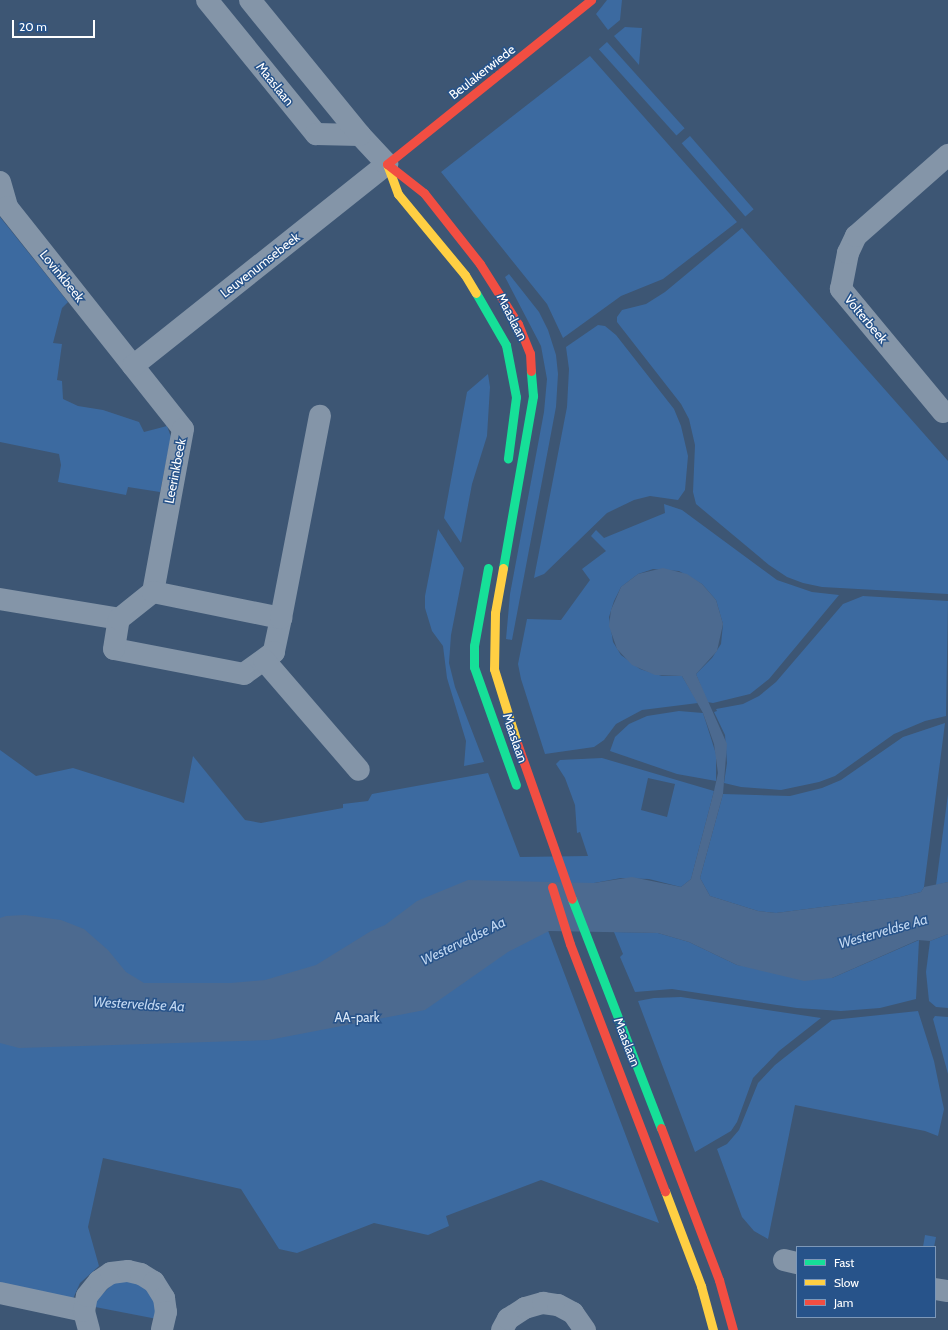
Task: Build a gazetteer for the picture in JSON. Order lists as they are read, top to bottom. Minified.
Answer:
{"streets":{"street":["Beulakerwiede","Maaslaan","Leuvenumsebeek","Lovinkbeek","Volterbeek","Leerinkbeek"]},"crossings":[["Beulakerwiede","Maaslaan"],["Beulakerwiede","Leuvenumsebeek"],["Maaslaan","Leuvenumsebeek"],["Leuvenumsebeek","Lovinkbeek"],["Leuvenumsebeek","Leerinkbeek"],["Lovinkbeek","Leerinkbeek"]],"water":["Westerveldse Aa"],"parks":["AA-park"],"legend":["Fast","Slow","Jam"],"scale_bar":"20 m"}
